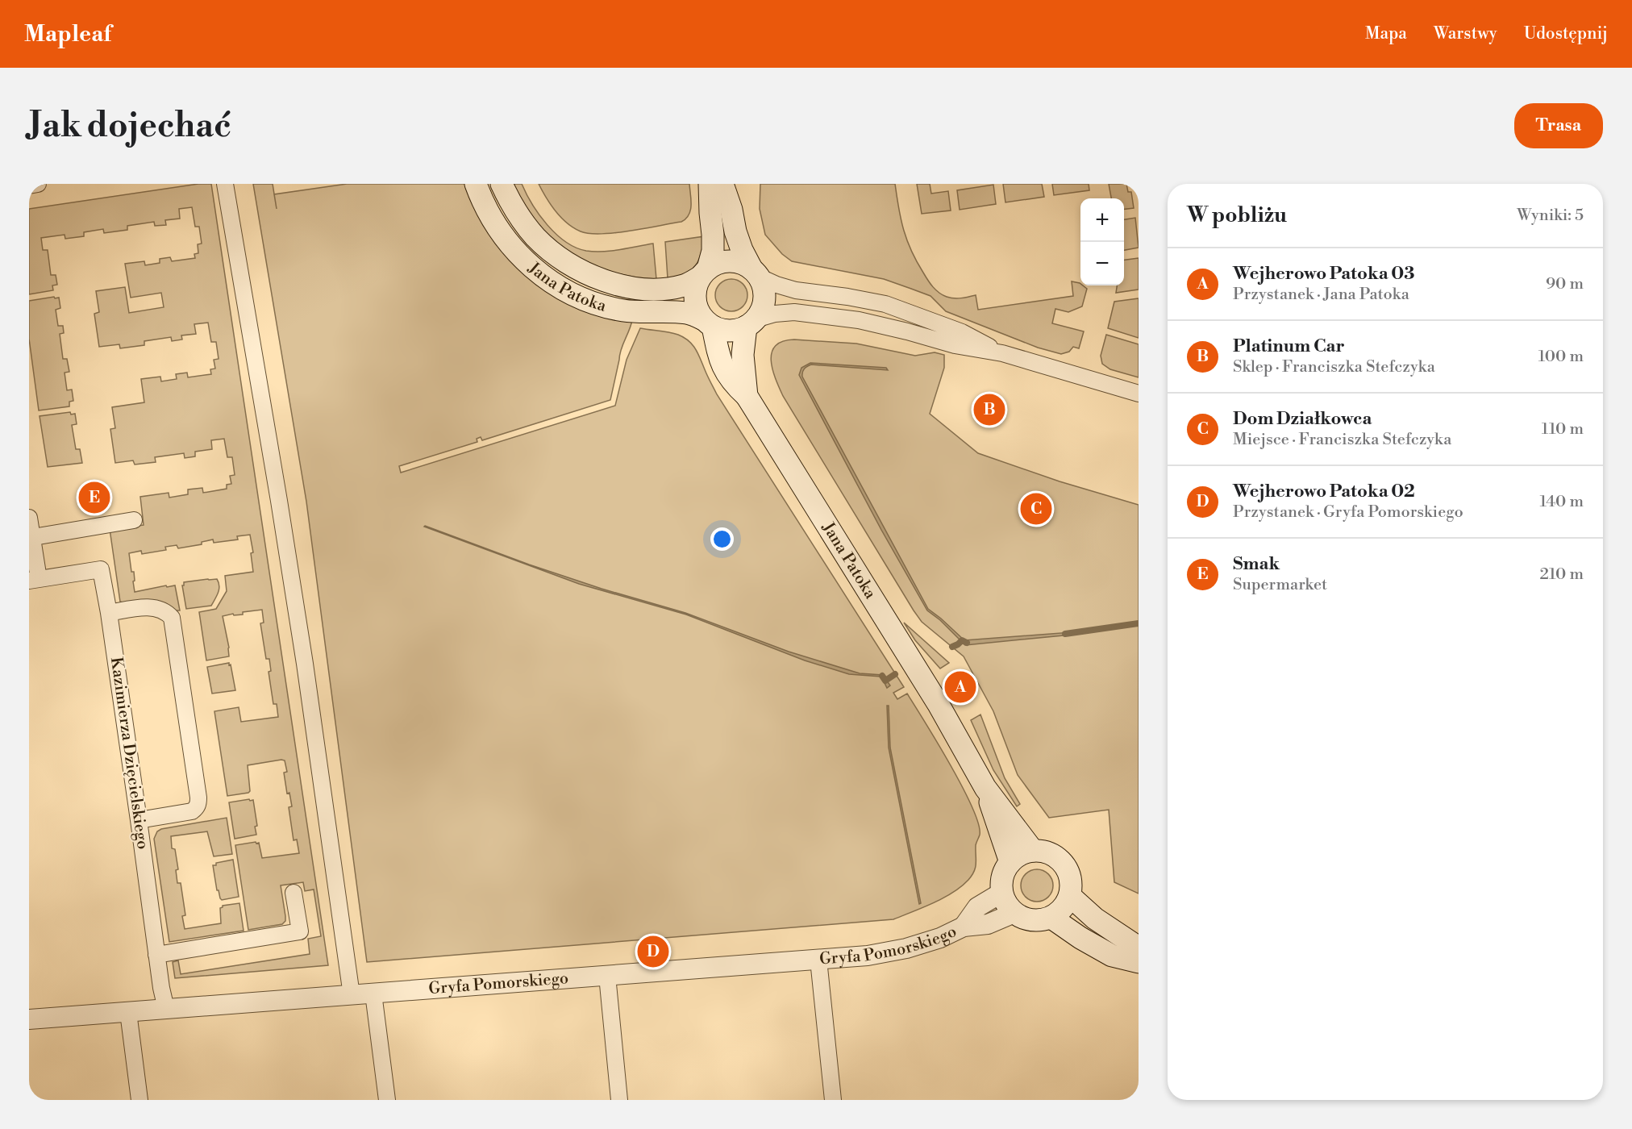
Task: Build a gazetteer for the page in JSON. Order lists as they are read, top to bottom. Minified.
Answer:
{"streets":{"main road":["Jana Patoka"],"street":["Kazimierza Dzięcielskiego","Gryfa Pomorskiego"]},"crossings":[["Jana Patoka","Gryfa Pomorskiego"],["Kazimierza Dzięcielskiego","Gryfa Pomorskiego"]],"page":{"header":"Mapleaf","nav":["Mapa","Warstwy","Udostępnij"],"buttons":"Trasa","title":"Jak dojechać","heading":["W pobliżu","Wyniki: 5"],"map_buttons":["+","−"],"list":[{"mark":"A","name":"Wejherowo Patoka 03","note":"Przystanek · Jana Patoka","value":"90 m"},{"mark":"B","name":"Platinum Car","note":"Sklep · Franciszka Stefczyka","value":"100 m"},{"mark":"C","name":"Dom Działkowca","note":"Miejsce · Franciszka Stefczyka","value":"110 m"},{"mark":"D","name":"Wejherowo Patoka 02","note":"Przystanek · Gryfa Pomorskiego","value":"140 m"},{"mark":"E","name":"Smak","note":"Supermarket","value":"210 m"}],"pins":["B","E","C","A","D"]}}
